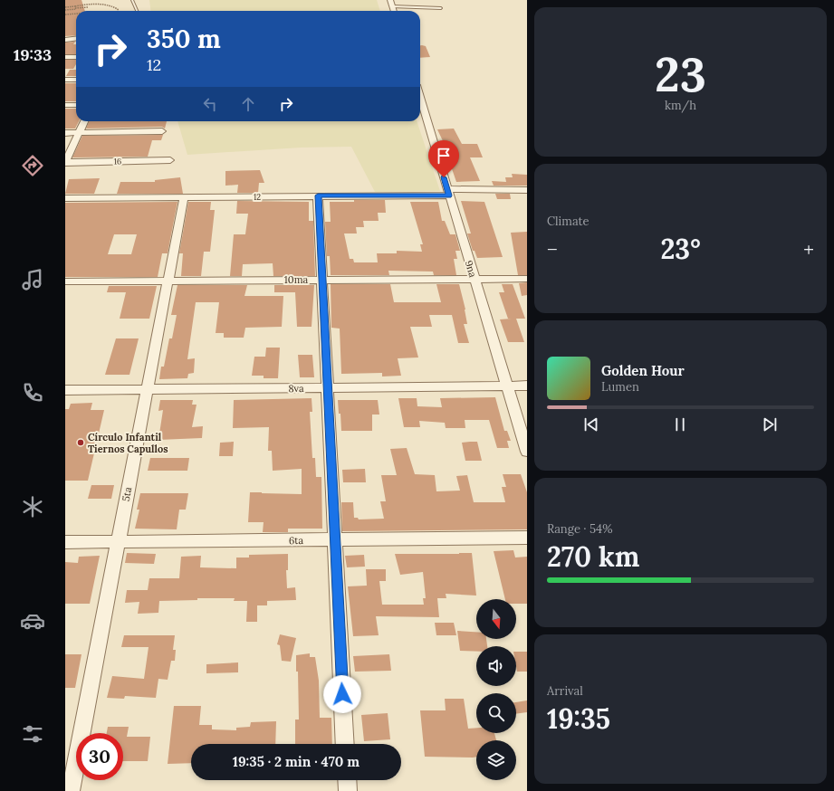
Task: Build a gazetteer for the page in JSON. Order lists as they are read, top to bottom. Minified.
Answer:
{"streets":{"street":["16","12","9na","10ma","8va","5ta","6ta"]},"crossings":[["12","9na"],["12","5ta"],["9na","10ma"],["9na","8va"],["10ma","5ta"],["8va","5ta"],["5ta","6ta"]],"places":["Círculo Infantil Tiernos Capullos"],"north":"bottom","page":{"tabs":"19:33","tile":[["23","km/h"],"Climate",["Range · 54%","270 km"],["Arrival","19:35"]],"turn":["350 m","12"],"heat":["−","23°","+"],"song":["Golden Hour","Lumen"],"limit":"30","trip":"19:35 · 2 min · 470 m"}}
